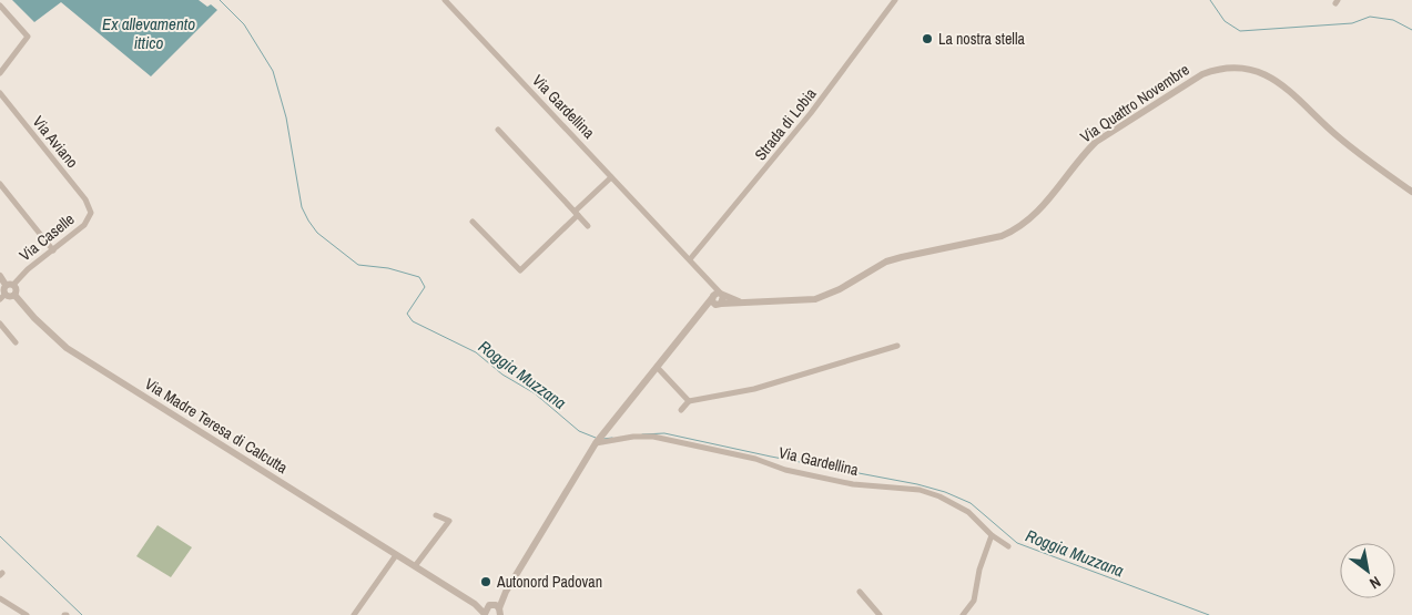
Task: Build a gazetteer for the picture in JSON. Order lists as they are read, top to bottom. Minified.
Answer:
{"streets":{"street":["Via Quattro Novembre","Via Gardellina","Strada di Lobia","Via Aviano","Via Caselle","Via Madre Teresa di Calcutta"]},"crossings":[["Via Quattro Novembre","Via Gardellina"],["Via Gardellina","Strada di Lobia"],["Via Aviano","Via Caselle"]],"water":["Ex allevamento ittico","Roggia Muzzana"],"places":["La nostra stella","Autonord Padovan"],"north":"bottom right"}
